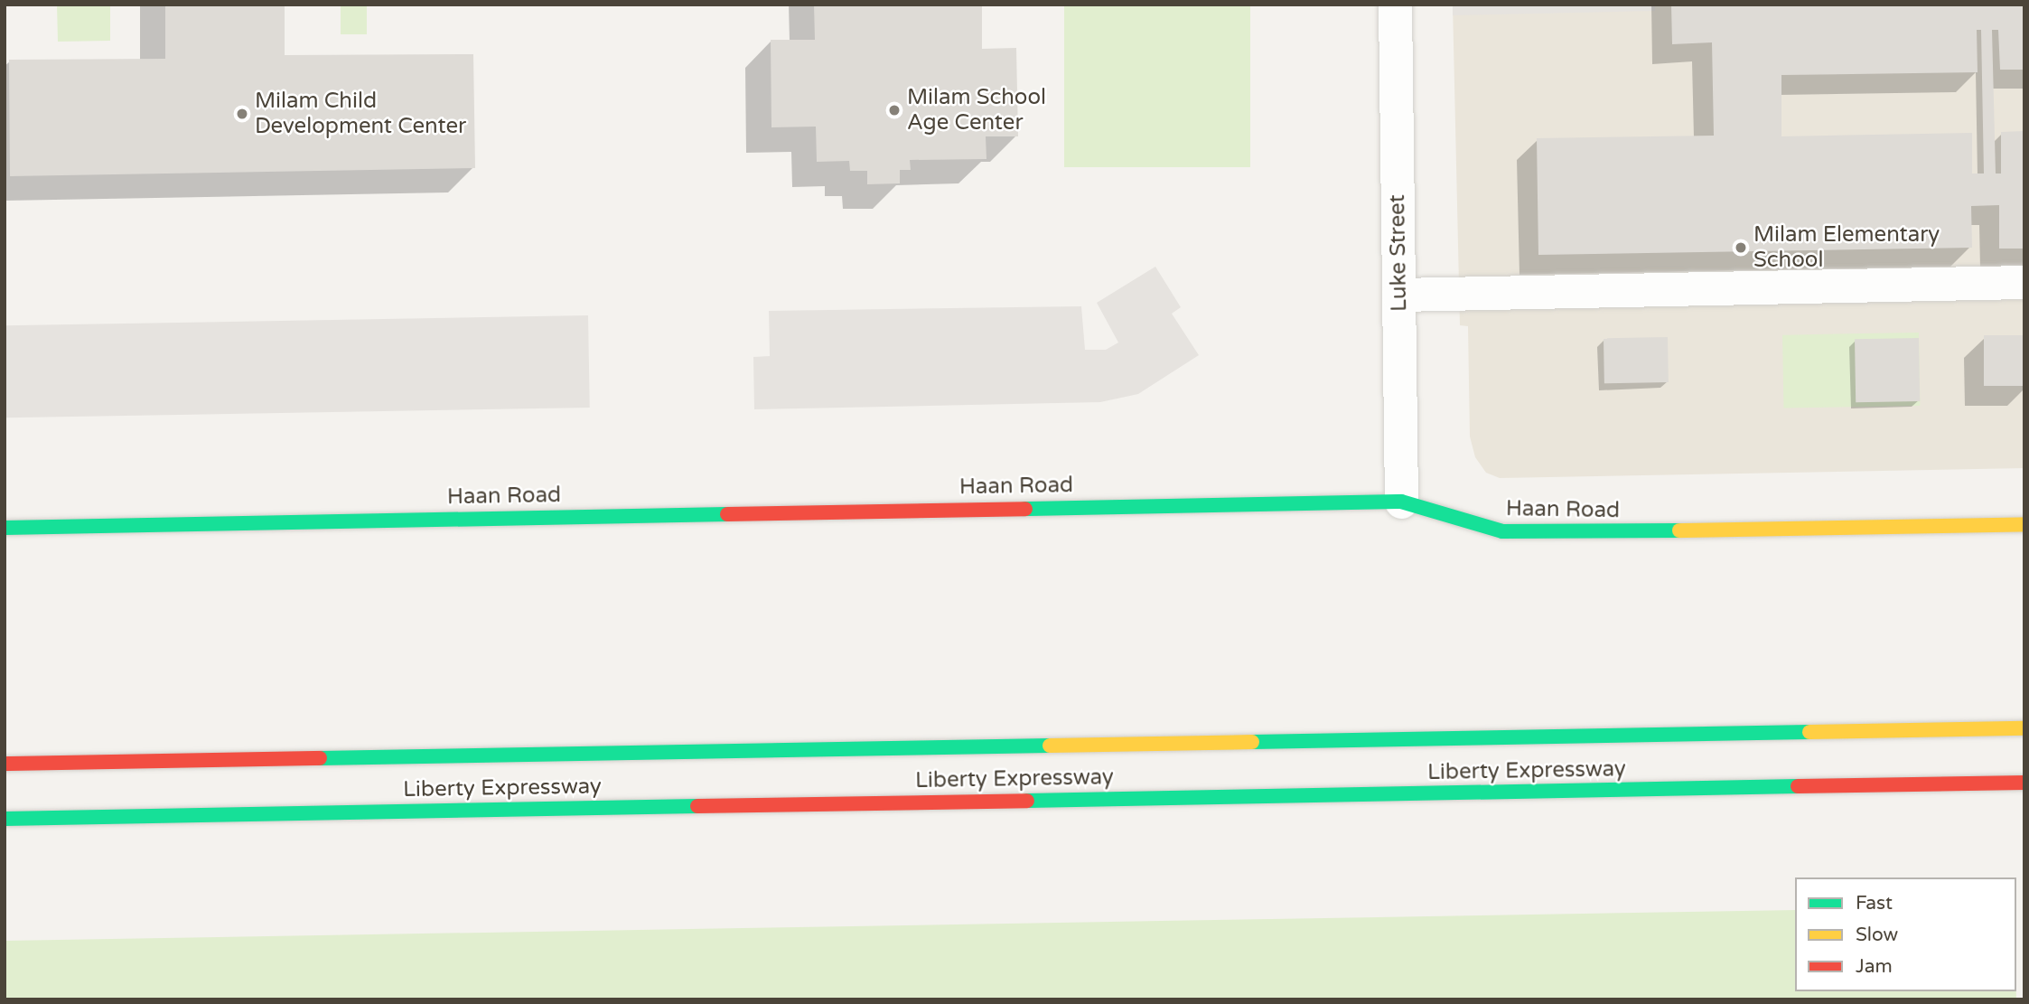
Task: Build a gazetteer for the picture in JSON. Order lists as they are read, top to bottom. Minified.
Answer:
{"streets":{"main road":["Haan Road","Liberty Expressway"],"street":["Luke Street"]},"crossings":[["Luke Street","Haan Road"]],"places":["Milam School Age Center","Milam Child Development Center","Milam Elementary School"],"legend":["Fast","Slow","Jam"]}
